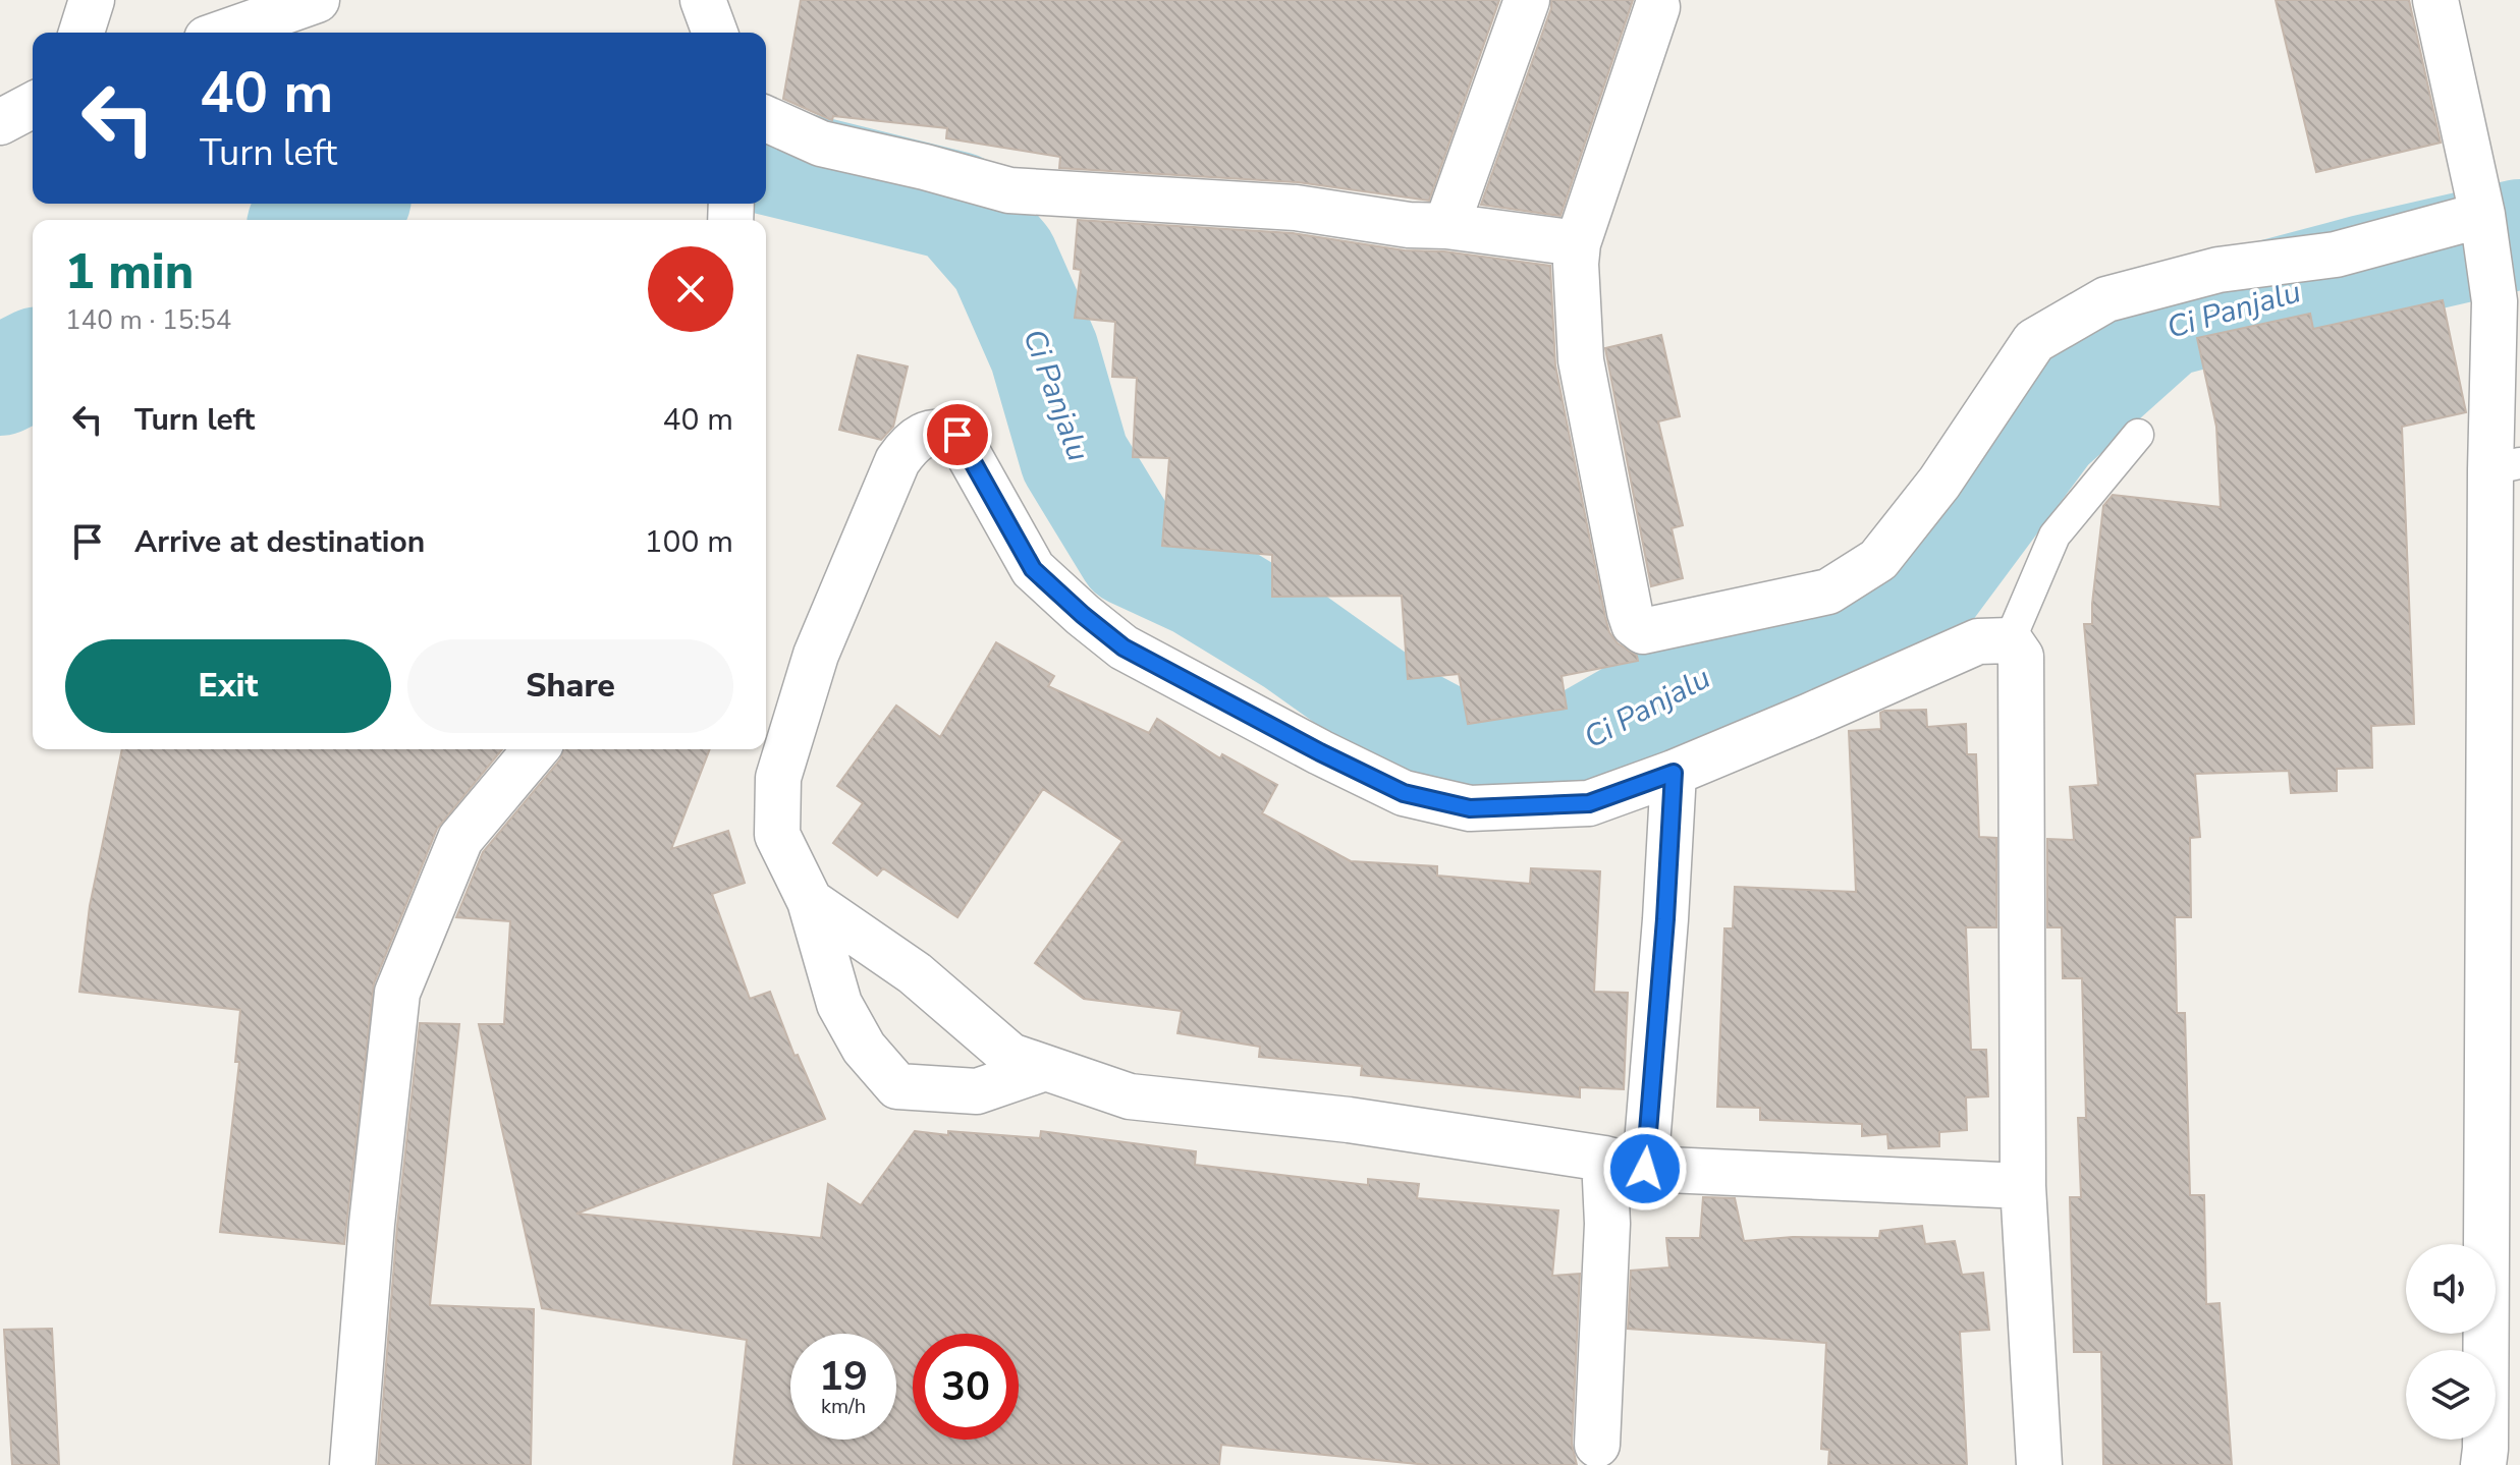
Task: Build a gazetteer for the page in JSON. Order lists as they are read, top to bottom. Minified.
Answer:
{"water":["Ci Panjalu"],"page":{"turn":["40 m","Turn left"],"heading":["1 min","140 m · 15:54"],"list":[{"name":"Turn left","value":"40 m"},{"name":"Arrive at destination","value":"100 m"}],"buttons":["Exit","Share"],"speed":"19 km/h","limit":"30"}}
